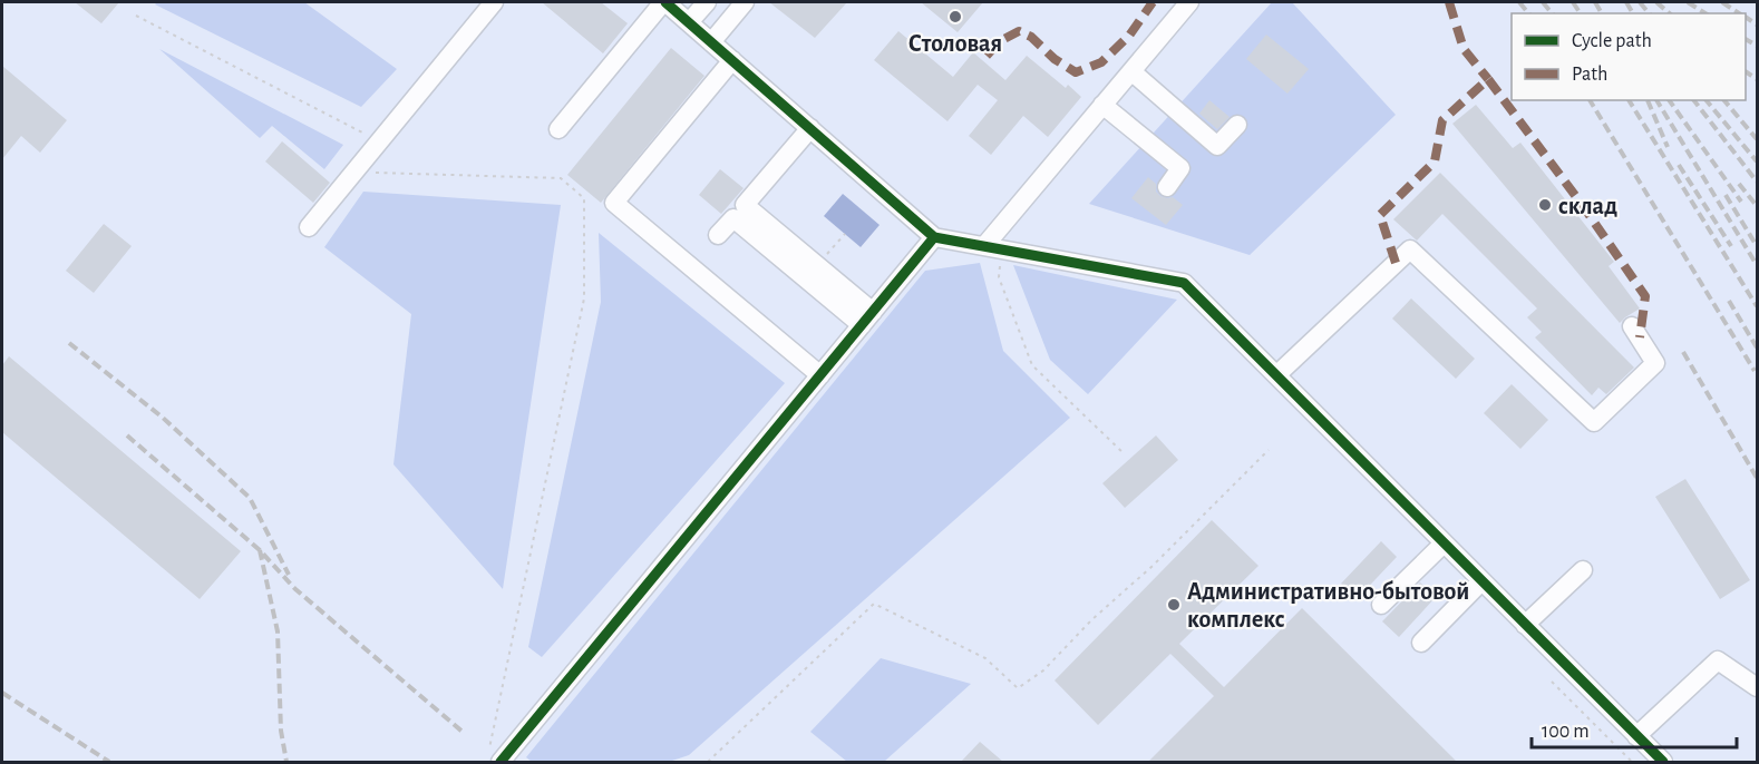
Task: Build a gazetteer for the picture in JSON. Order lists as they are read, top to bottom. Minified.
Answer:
{"places":["Столовая","склад","Административно-бытовой комплекс"],"legend":["Cycle path","Path"],"scale_bar":"100 m"}
